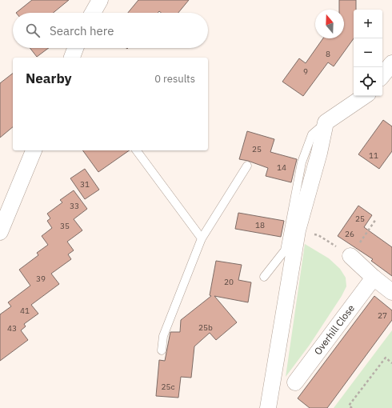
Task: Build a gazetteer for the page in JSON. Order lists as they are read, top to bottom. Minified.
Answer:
{"streets":{"street":["Overhill Close"]},"house_numbers":["8","9","25","11","14","31","33","25","18","35","26","39","20","41","27","25b","43","25c"],"north":"top","page":{"map_buttons":["+","−"],"search":"Search here","heading":["Nearby","0 results"]}}
